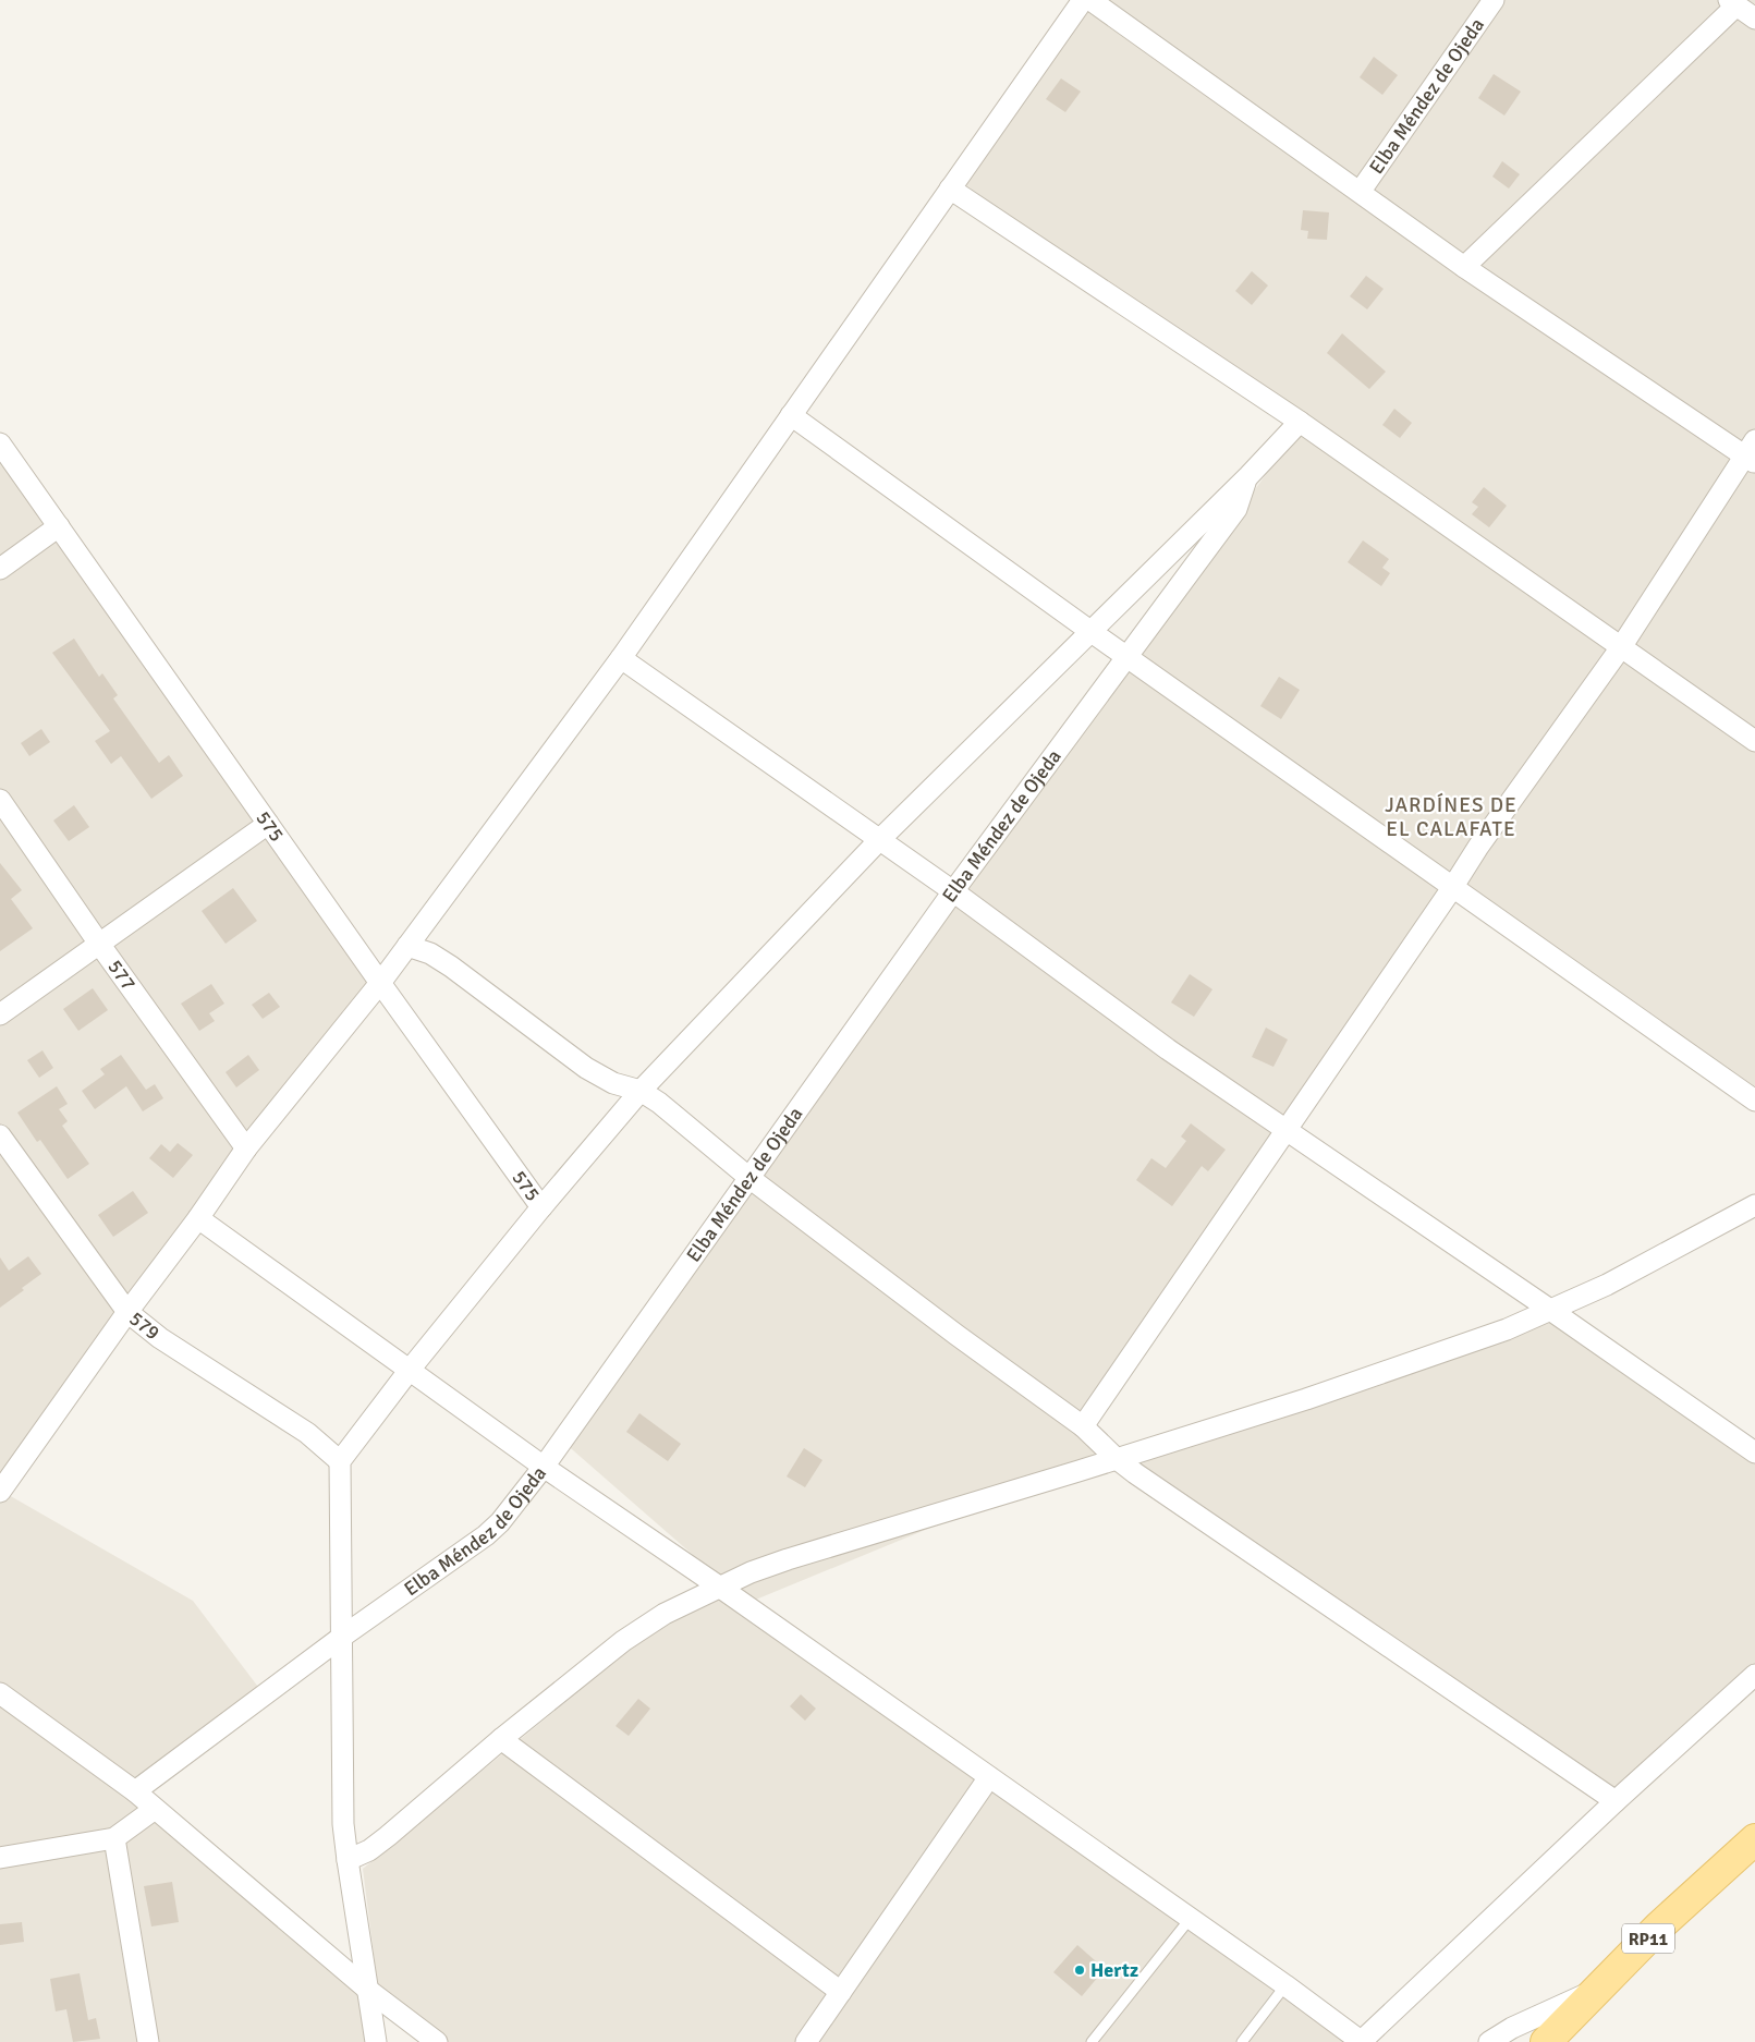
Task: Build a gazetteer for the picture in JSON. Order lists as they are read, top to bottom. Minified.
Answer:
{"streets":{"main road":["RP11"],"street":["Elba Méndez de Ojeda","575","577","579"]},"districts":["JARDÍNES DE EL CALAFATE"],"places":["Hertz"]}
